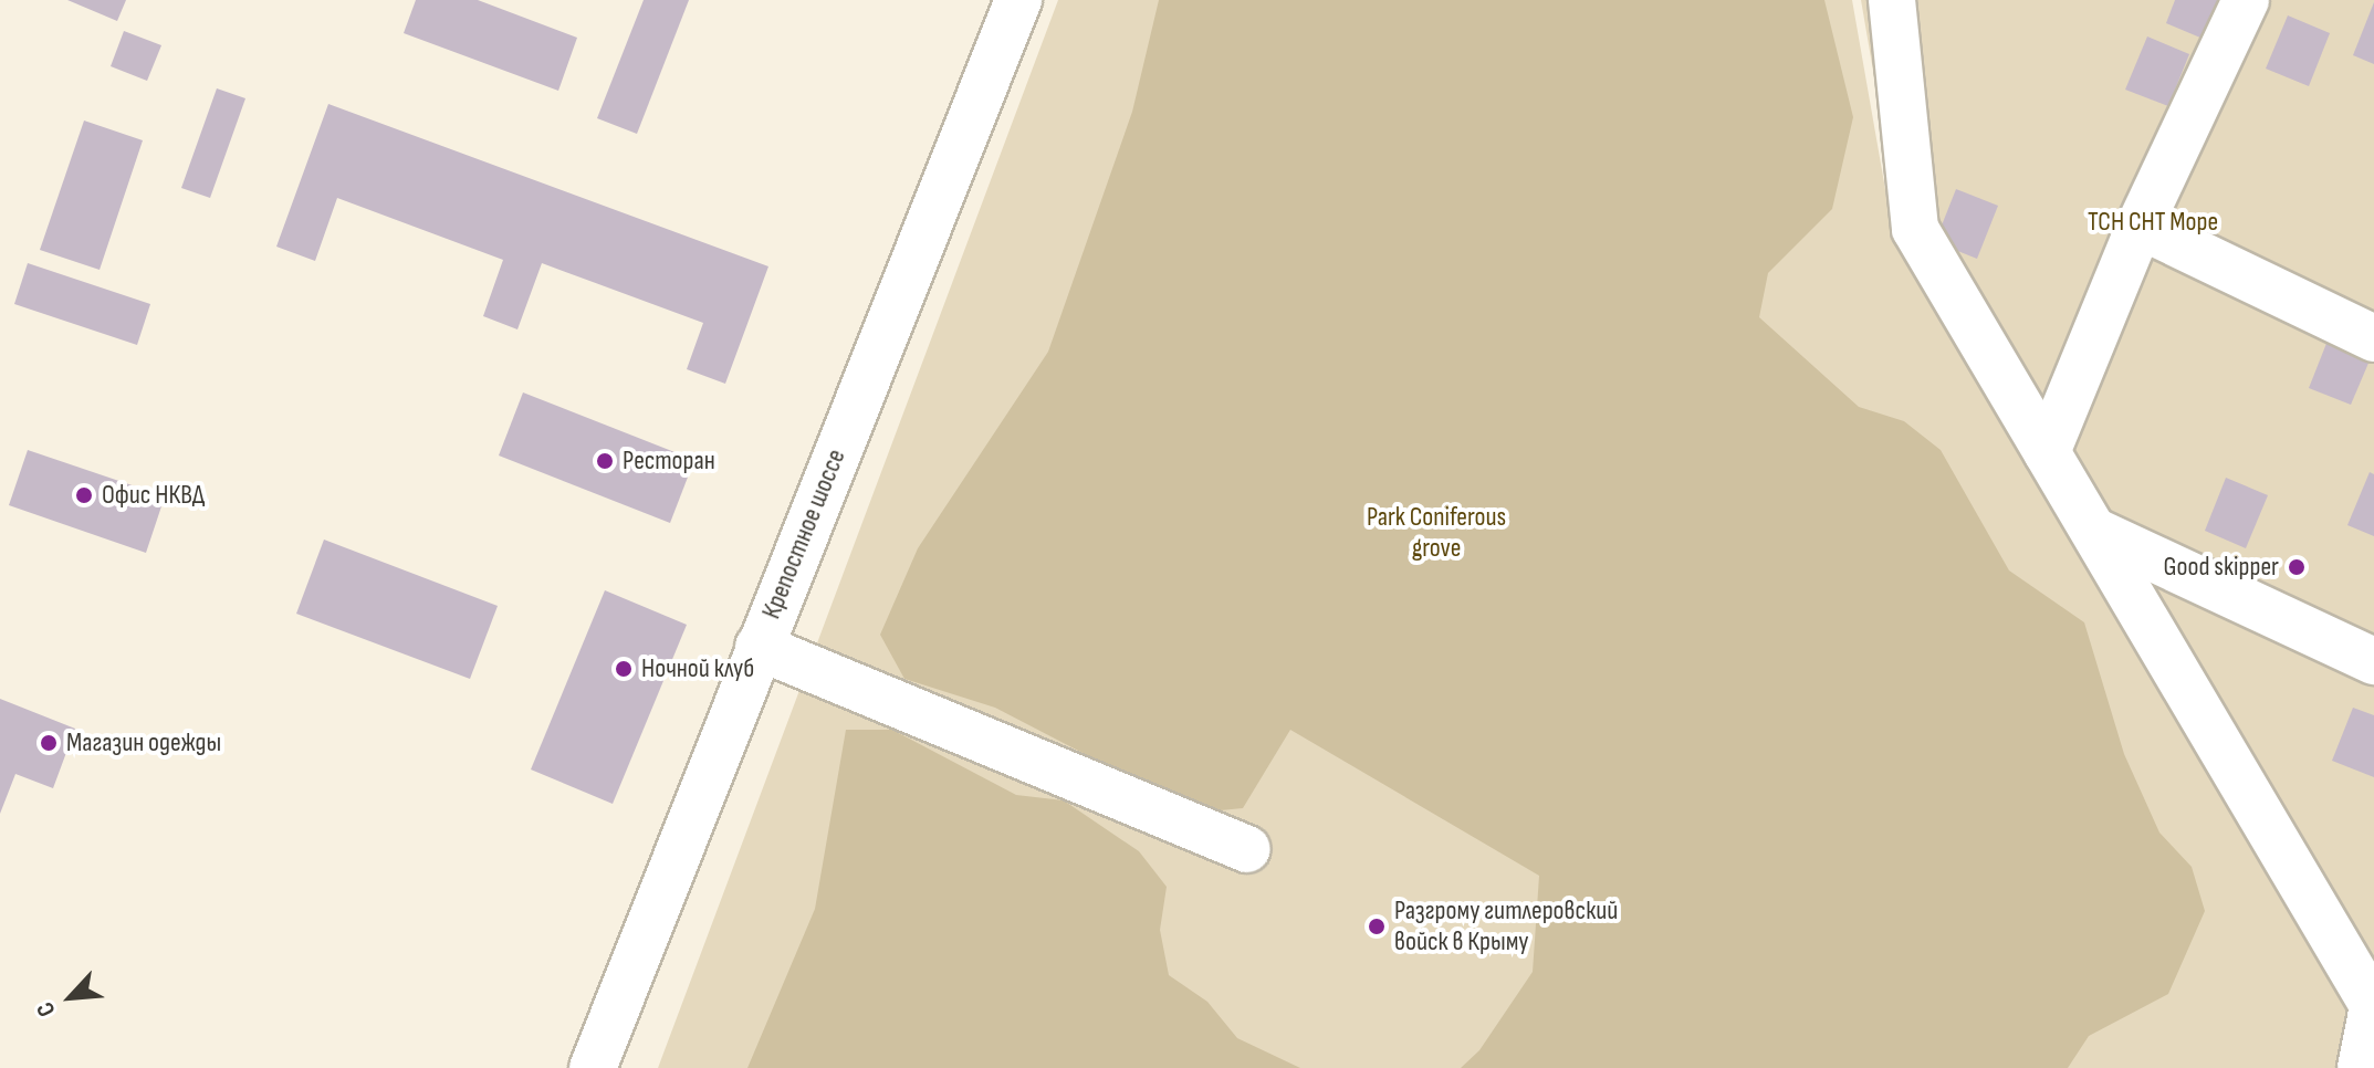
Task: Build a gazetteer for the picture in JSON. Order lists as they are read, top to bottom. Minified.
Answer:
{"streets":{"street":["Крепостное шоссе"]},"parks":["ТСН СНТ Море","Park Coniferous grove"],"places":["Ресторан","Офис НКВД","Good skipper","Ночной клуб","Магазин одежды","Разгрому гитлеровский войск в Крыму"],"north":"bottom left"}
